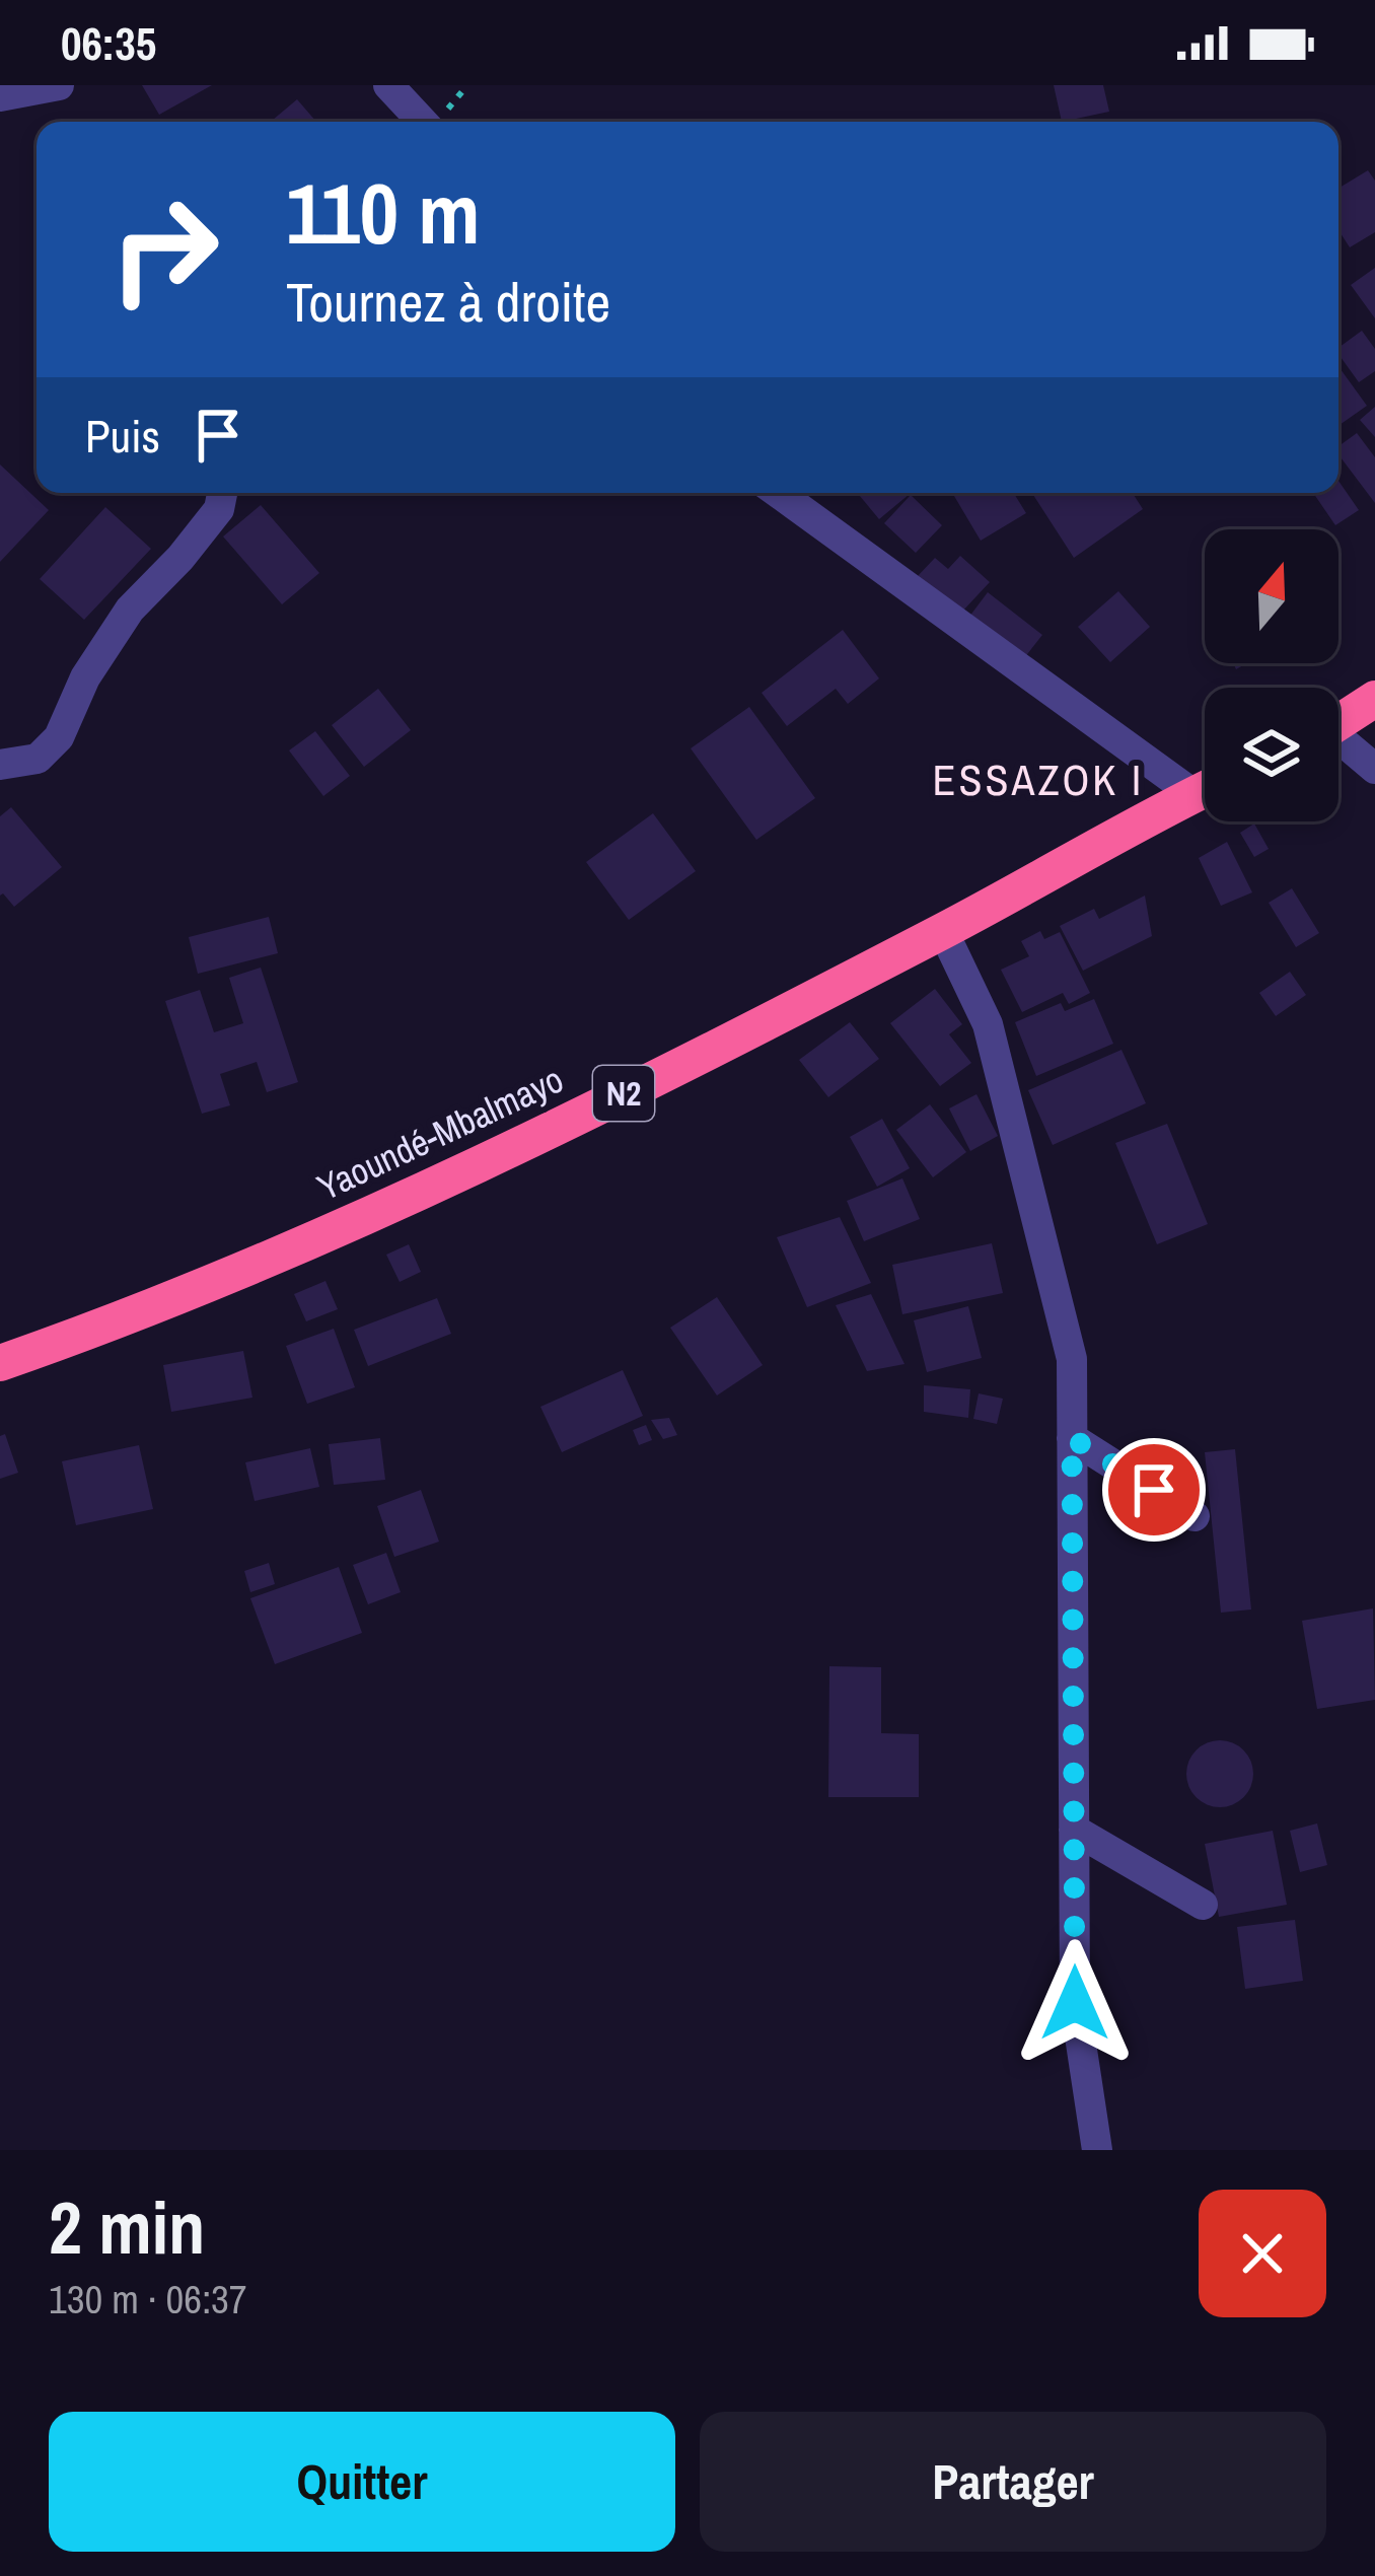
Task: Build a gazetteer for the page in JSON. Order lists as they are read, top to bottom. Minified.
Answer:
{"streets":{"highway":["N2","Yaoundé-Mbalmayo"]},"districts":["ESSAZOK I"],"north":"top","page":{"status":"06:35","turn":["110 m","Tournez à droite"],"then":"Puis","heading":["2 min","130 m · 06:37"],"buttons":["Quitter","Partager"]}}
